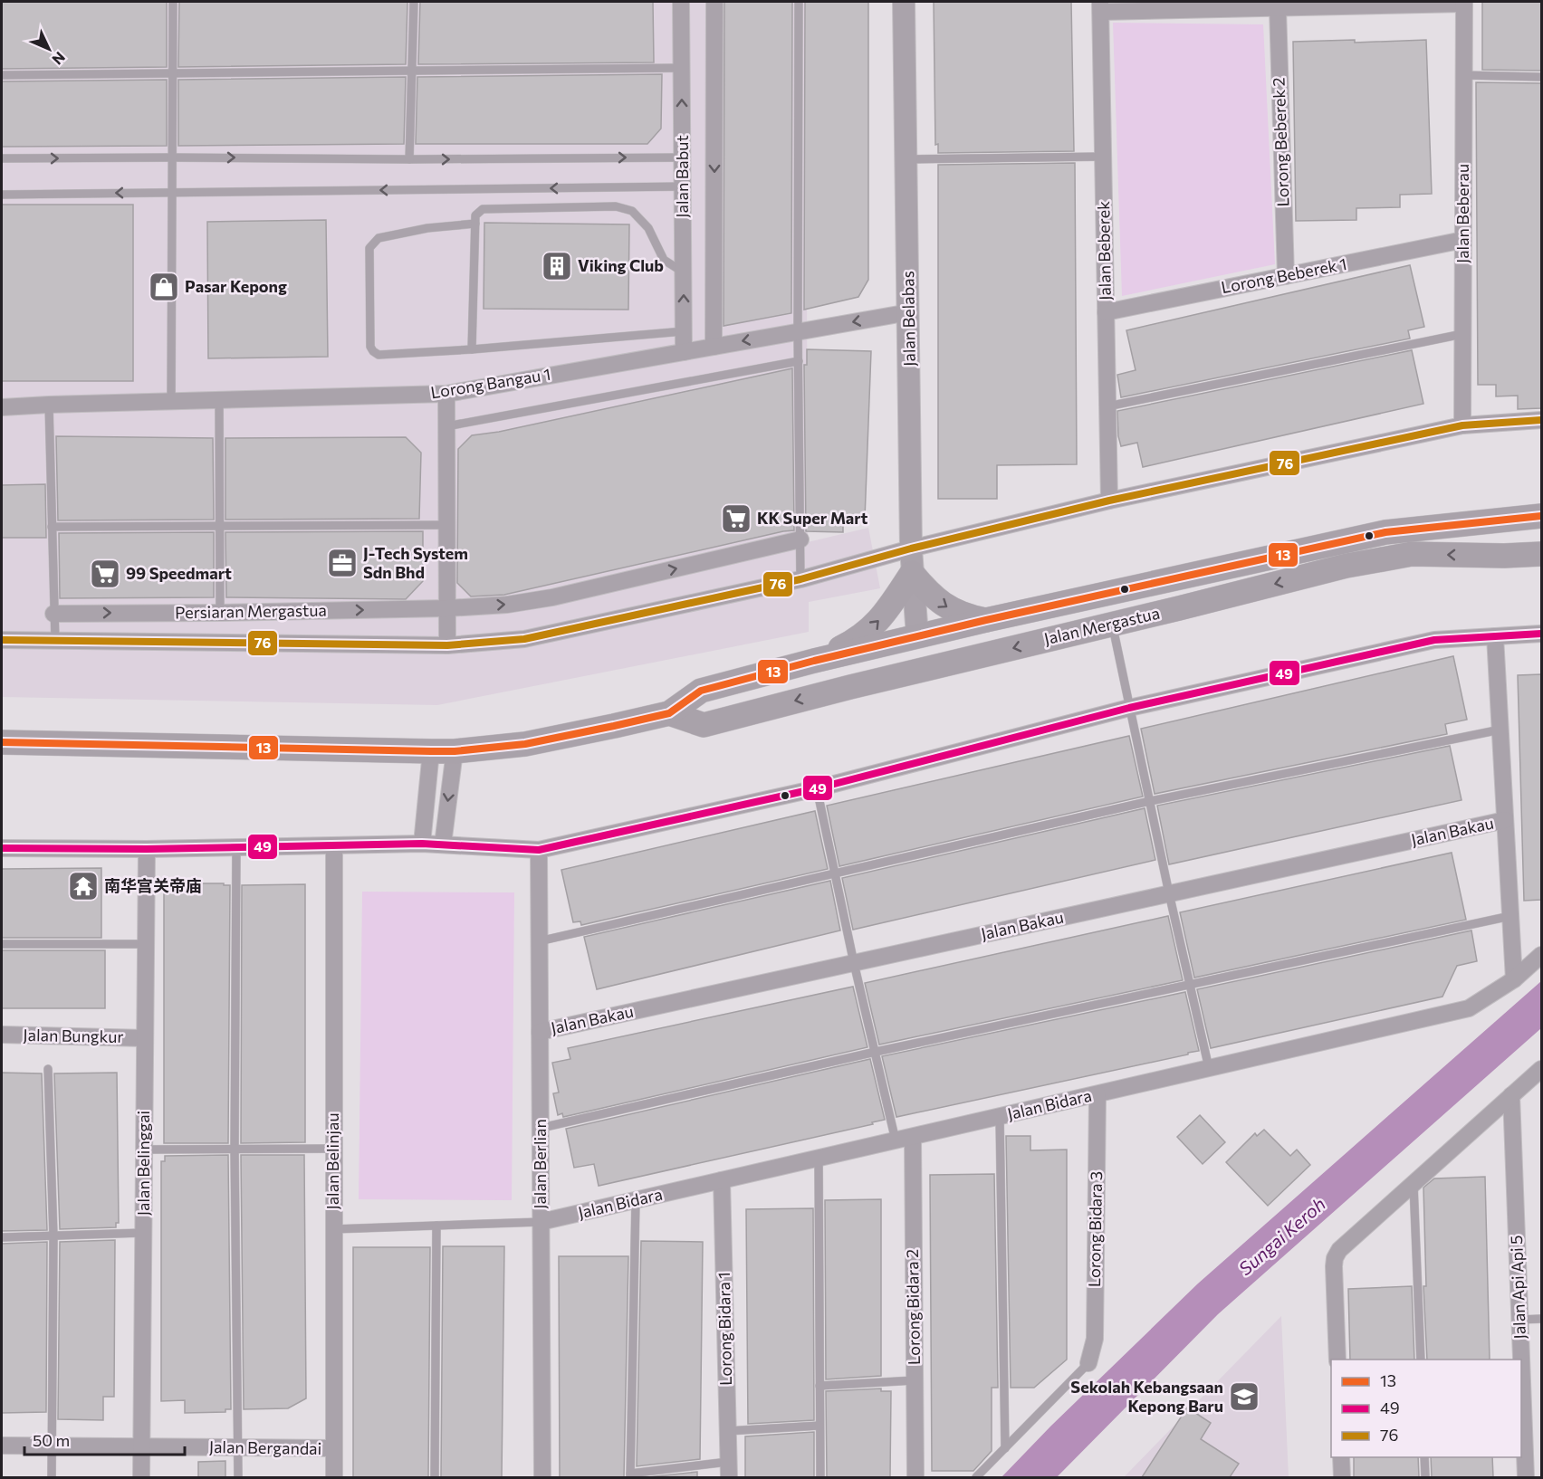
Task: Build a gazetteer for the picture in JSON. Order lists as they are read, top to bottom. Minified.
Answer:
{"streets":{"main road":["Jalan Mergastua"],"street":["Lorong Beberek 2","Jalan Babut","Jalan Beberau","Jalan Beberek","Lorong Beberek 1","Jalan Belabas","Lorong Bangau 1","Persiaran Mergastua","Jalan Bakau","Jalan Bungkur","Jalan Bidara","Jalan Belinjau","Jalan Belinggai","Jalan Berlian","Lorong Bidara 3","Jalan Api Api 5","Lorong Bidara 2","Lorong Bidara 1","Jalan Bergandai"]},"crossings":[["Lorong Beberek 2","Lorong Beberek 1"],["Jalan Babut","Lorong Bangau 1"],["Jalan Beberau","Lorong Beberek 1"],["Jalan Beberau","Persiaran Mergastua"],["Jalan Beberek","Lorong Beberek 1"],["Jalan Beberek","Persiaran Mergastua"],["Jalan Belabas","Lorong Bangau 1"],["Jalan Belabas","Persiaran Mergastua"],["Jalan Belabas","Jalan Mergastua"],["Jalan Bakau","Jalan Berlian"],["Jalan Bungkur","Jalan Belinggai"],["Jalan Bidara","Jalan Berlian"],["Jalan Bidara","Lorong Bidara 3"],["Jalan Bidara","Lorong Bidara 2"],["Jalan Bidara","Lorong Bidara 1"],["Jalan Belinjau","Jalan Bergandai"],["Jalan Belinggai","Jalan Bergandai"]],"water":["Sungai Keroh"],"places":{"building":["Viking Club"],"shop":["Pasar Kepong"],"supermarket":["KK Super Mart","99 Speedmart"],"office":["J-Tech System Sdn Bhd"],"temple":["南华宫关帝庙"],"school or university":["Sekolah Kebangsaan Kepong Baru"]},"lines":["transit line 76","transit line 13","transit line 49"],"legend":["13","49","76"],"scale_bar":"50 m","north":"bottom right"}
